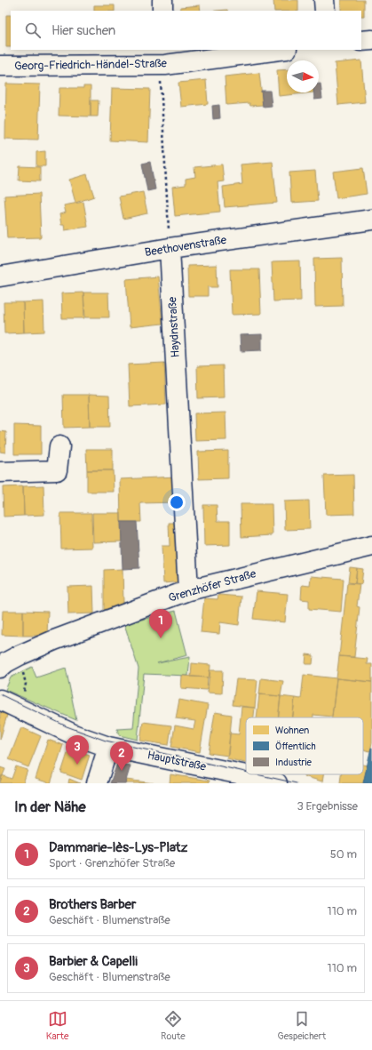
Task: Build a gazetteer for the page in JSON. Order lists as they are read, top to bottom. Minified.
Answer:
{"streets":{"street":["Georg-Friedrich-Händel-Straße","Beethovenstraße","Haydnstraße","Grenzhöfer Straße","Hauptstraße"]},"crossings":[["Beethovenstraße","Haydnstraße"],["Haydnstraße","Grenzhöfer Straße"]],"legend":["Wohnen","Öffentlich","Industrie"],"north":"right","page":{"search":"Hier suchen","pins":["1","3","2"],"heading":["In der Nähe","3 Ergebnisse"],"list":[{"mark":"1","name":"Dammarie-lès-Lys-Platz","note":"Sport · Grenzhöfer Straße","value":"50 m"},{"mark":"2","name":"Brothers Barber","note":"Geschäft · Blumenstraße","value":"110 m"},{"mark":"3","name":"Barbier & Capelli","note":"Geschäft · Blumenstraße","value":"110 m"}],"nav":["Karte","Route","Gespeichert"]}}
